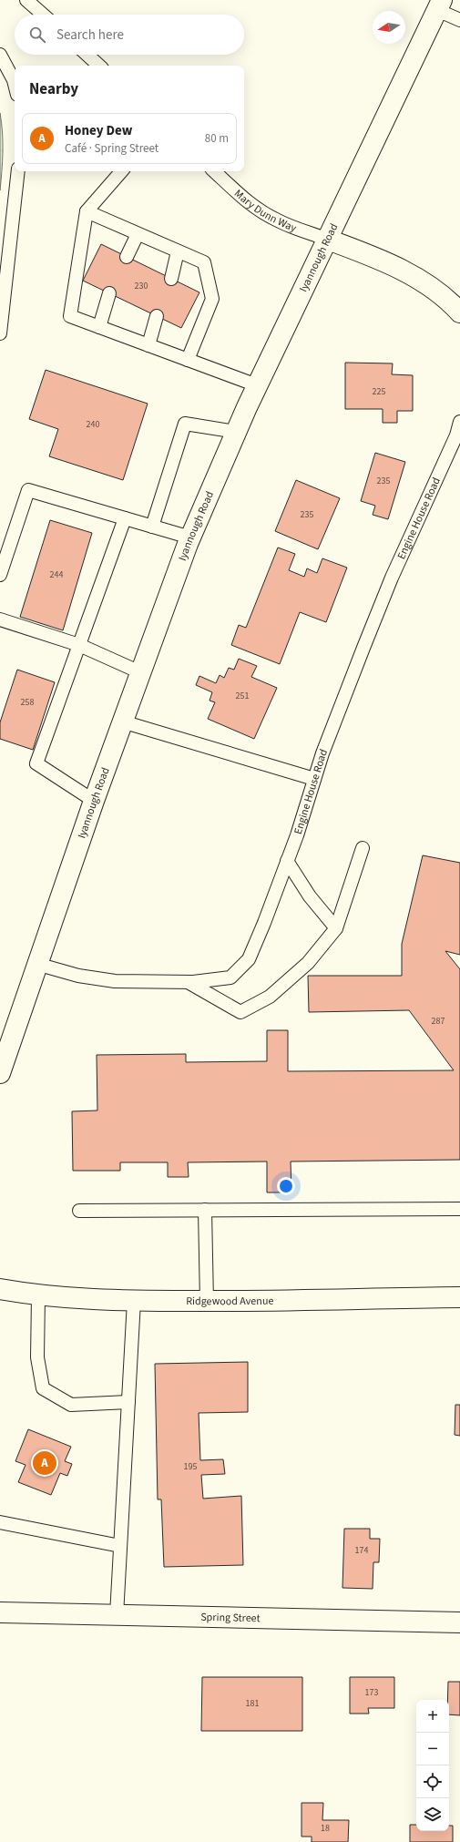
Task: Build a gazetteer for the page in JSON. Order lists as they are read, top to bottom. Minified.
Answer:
{"streets":{"main road":["Iyannough Road","Ridgewood Avenue","Spring Street"],"lane":["Mary Dunn Way","Engine House Road"]},"crossings":[["Mary Dunn Way","Iyannough Road"],["Iyannough Road","Engine House Road"]],"house_numbers":["230","225","240","235","235","244","251","258","287","195","174","173","181","18"],"north":"left","page":{"search":"Search here","heading":"Nearby","list":[{"mark":"A","name":"Honey Dew","note":"Café · Spring Street","value":"80 m"}],"pins":"A","map_buttons":["+","−"]}}
